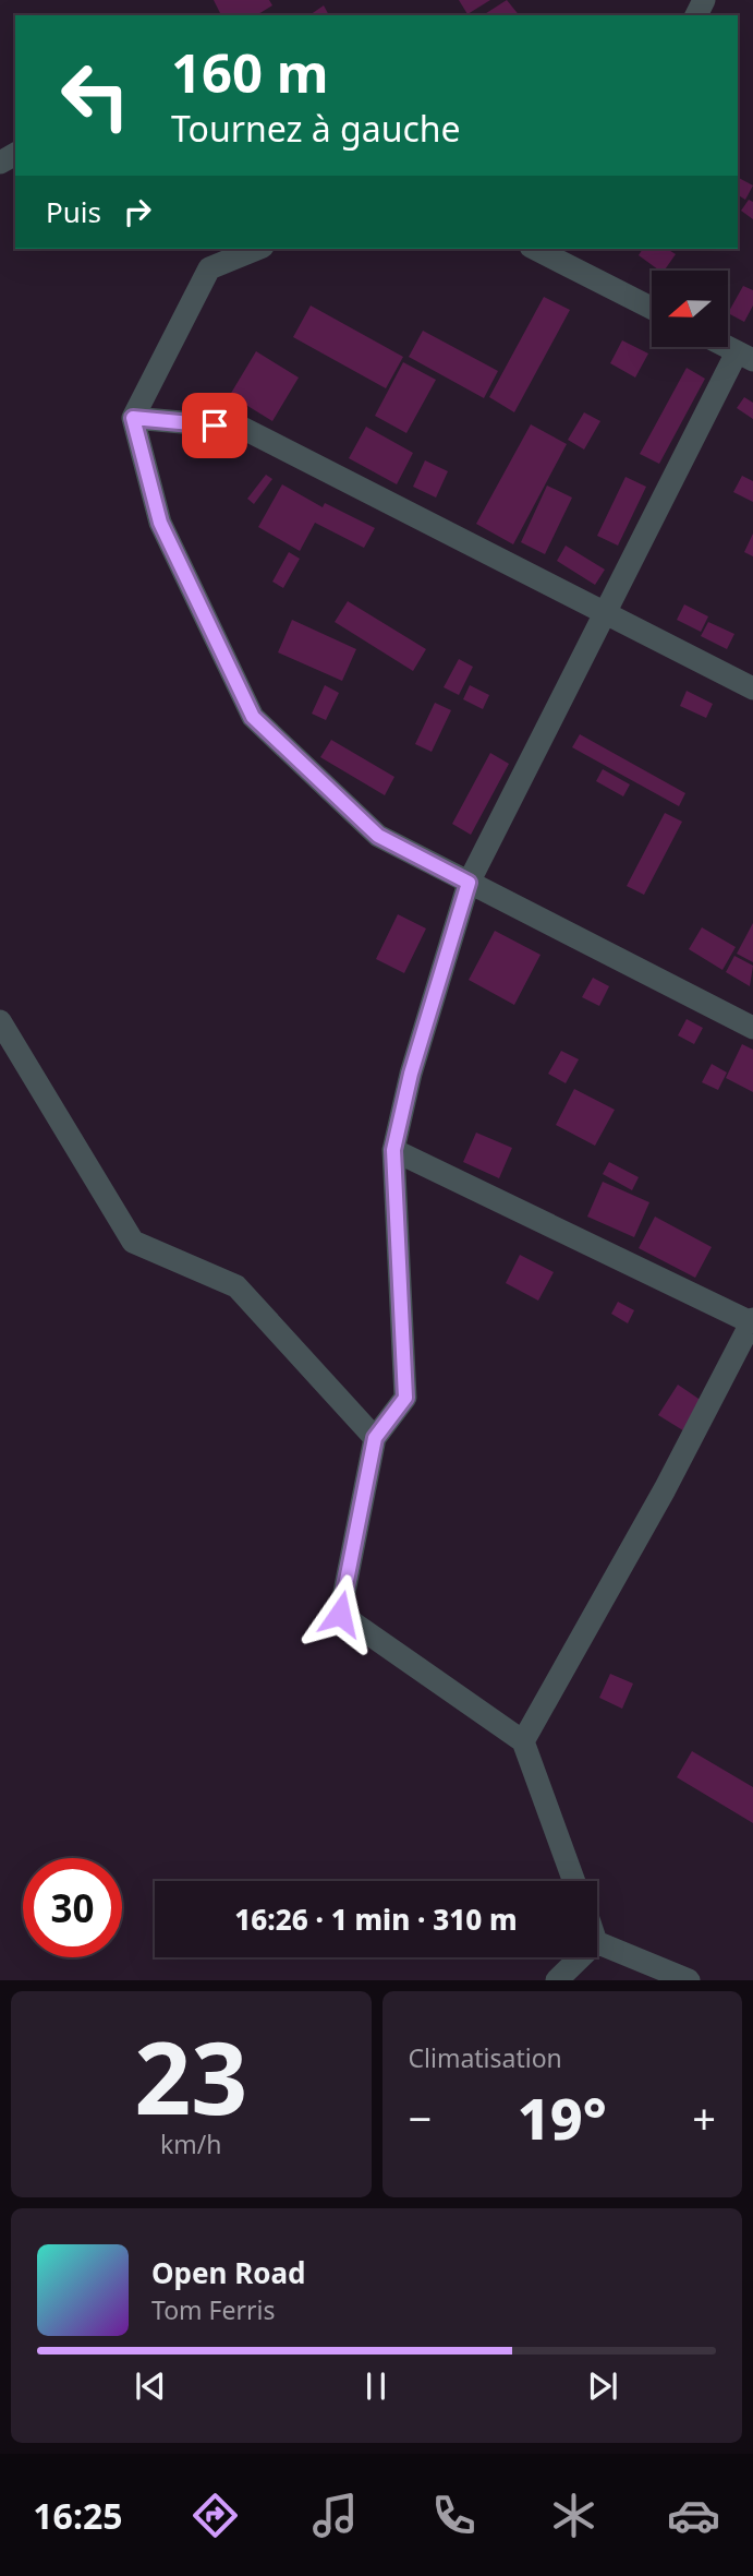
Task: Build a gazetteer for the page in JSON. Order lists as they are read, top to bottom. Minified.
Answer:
{"north":"left","page":{"turn":["160 m","Tournez à gauche"],"then":"Puis","limit":"30","trip":"16:26 · 1 min · 310 m","tile":[["23","km/h"],"Climatisation"],"heat":["−","19°","+"],"song":["Open Road","Tom Ferris"],"tabs":"16:25"}}
